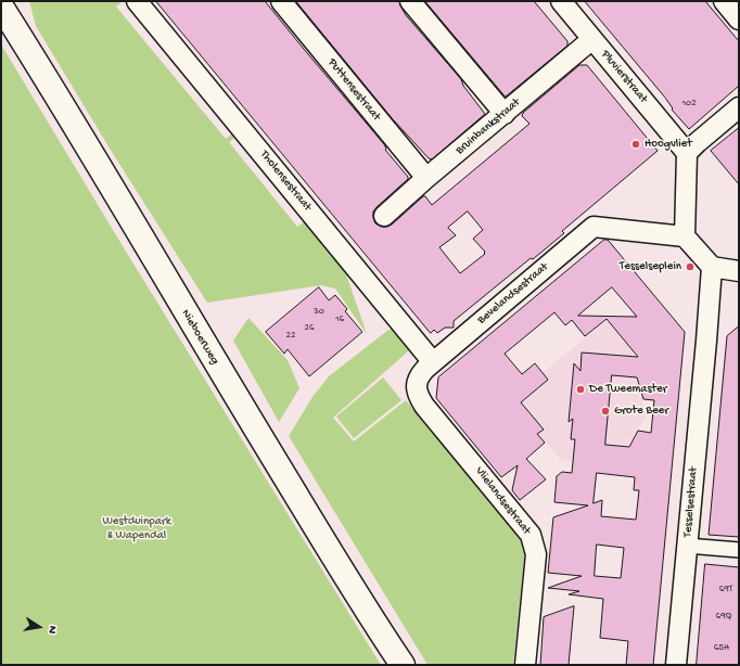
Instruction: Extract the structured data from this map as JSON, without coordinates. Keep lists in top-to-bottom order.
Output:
{
  "streets": {
    "street": [
      "Pluvierstraat",
      "Puttensestraat",
      "Bruinbankstraat",
      "Tholensestraat",
      "Bevelandsestraat",
      "Nieboerweg",
      "Vlielandsestraat",
      "Tesselsestraat"
    ]
  },
  "crossings": [
    ["Pluvierstraat", "Bruinbankstraat"],
    ["Puttensestraat", "Bruinbankstraat"],
    ["Tholensestraat", "Bevelandsestraat"],
    ["Tholensestraat", "Vlielandsestraat"],
    ["Bevelandsestraat", "Vlielandsestraat"]
  ],
  "parks": ["Westduinpark & Wapendal"],
  "places": [
    "Hoogvliet",
    "Tesselseplein",
    "De Tweemaster",
    "Grote Beer"
  ],
  "house_numbers": [
    "102",
    "30",
    "16",
    "26",
    "22",
    "69T",
    "69Q",
    "65H"
  ],
  "north": "right"
}
